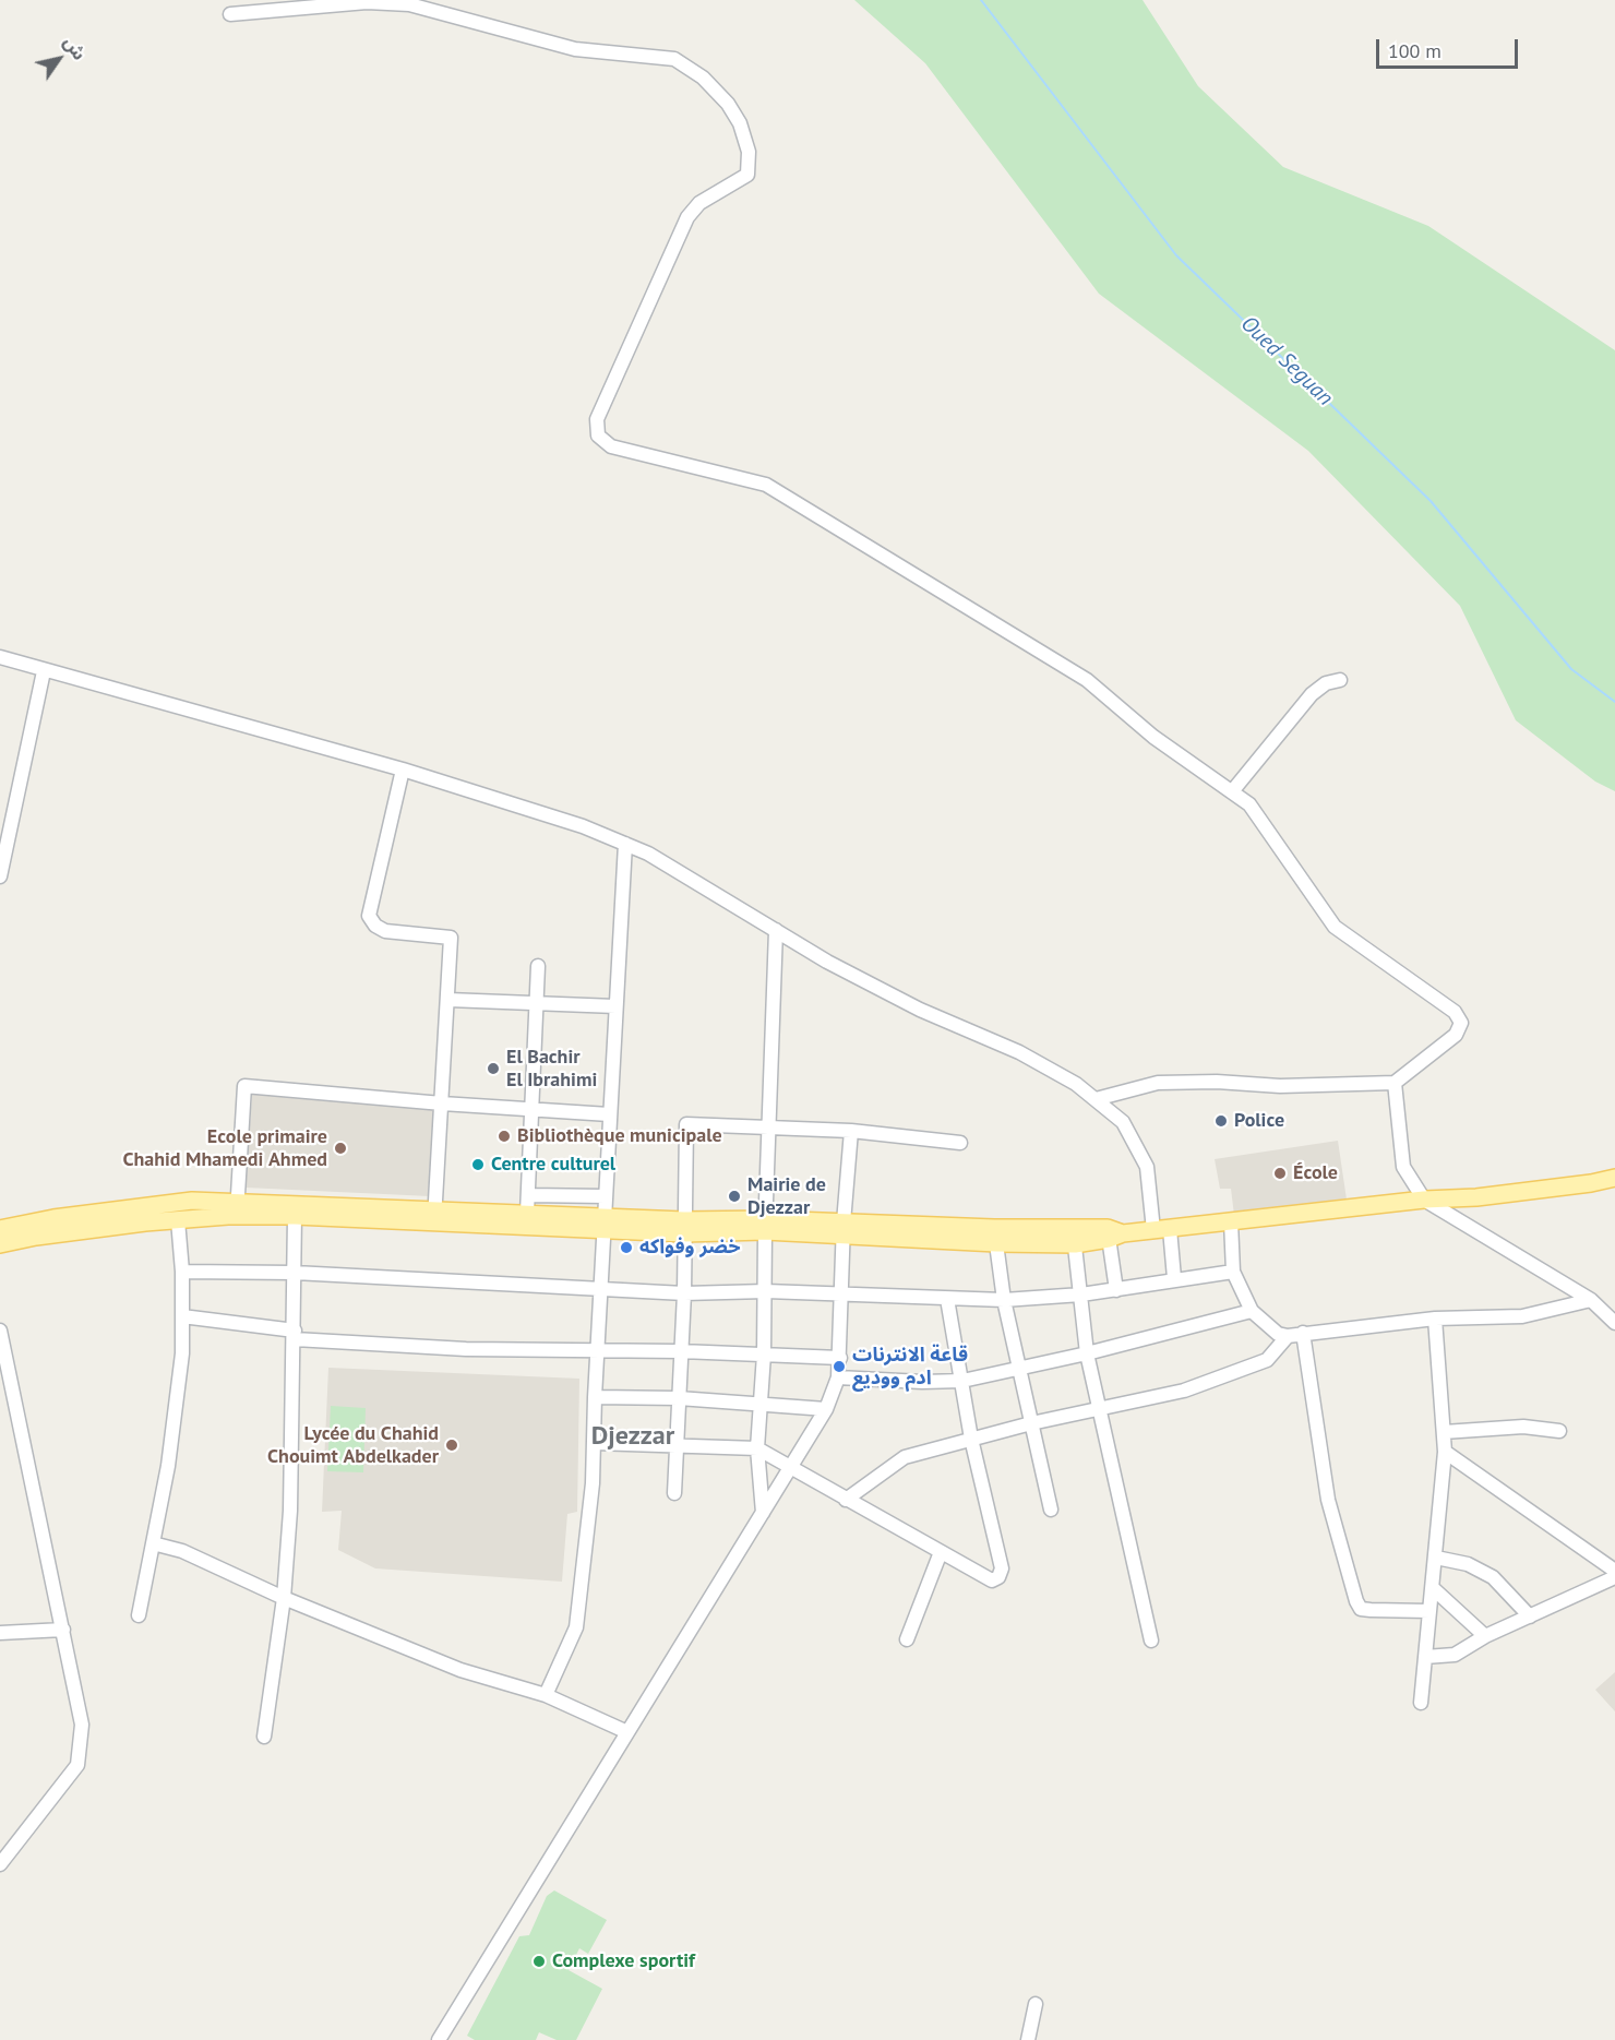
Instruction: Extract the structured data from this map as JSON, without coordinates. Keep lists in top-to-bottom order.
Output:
{
  "districts": ["Djezzar"],
  "water": ["Oued Seguan"],
  "places": [
    "El Bachir El Ibrahimi",
    "Police",
    "Bibliothèque municipale",
    "Ecole primaire Chahid Mhamedi Ahmed",
    "Centre culturel",
    "École",
    "Mairie de Djezzar",
    "خضر وفواكه",
    "قاعة الانترنات ادم ووديع",
    "Lycée du Chahid Chouimt Abdelkader",
    "Complexe sportif"
  ],
  "scale_bar": "100 m",
  "north": "top right"
}
